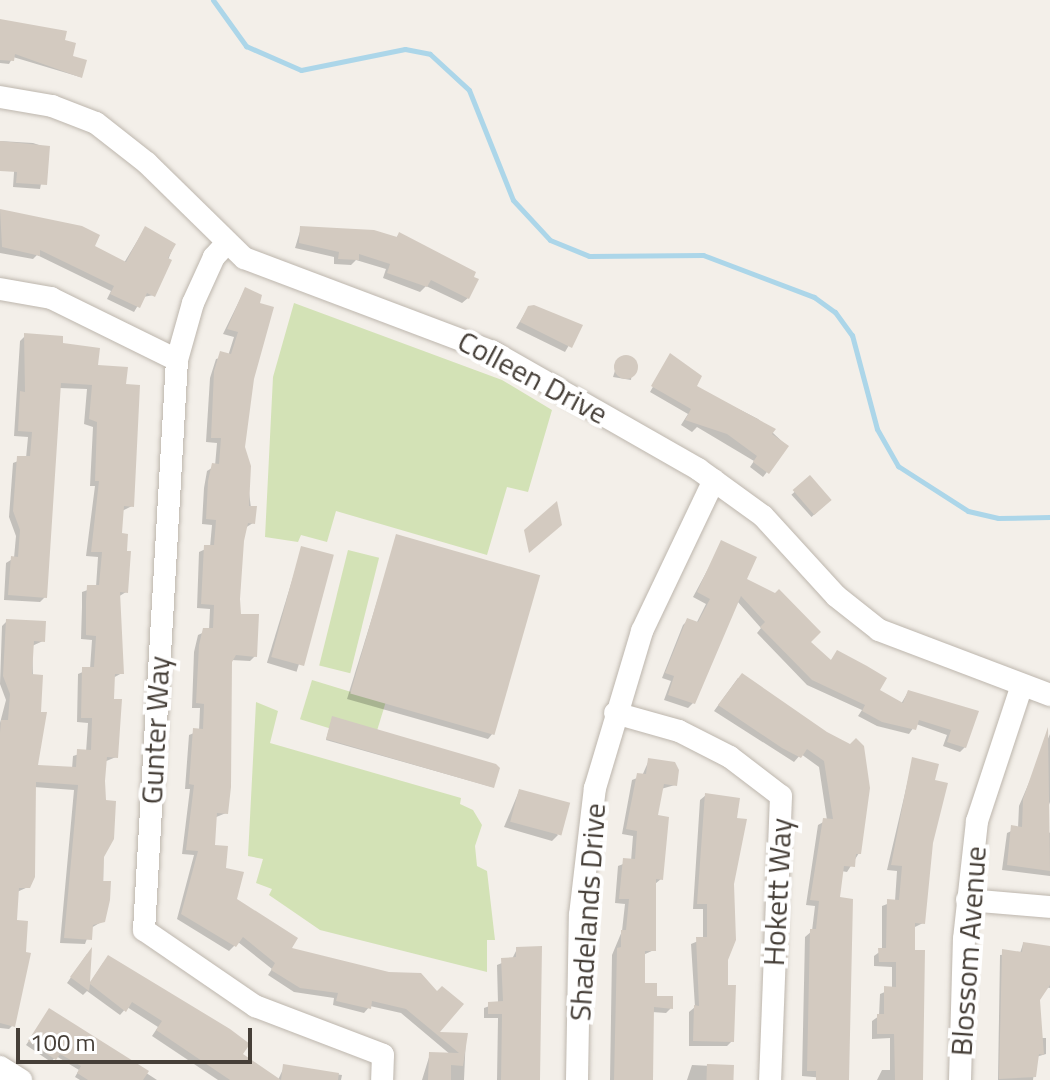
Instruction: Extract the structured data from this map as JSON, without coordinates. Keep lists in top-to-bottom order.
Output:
{
  "streets": {
    "street": [
      "Colleen Drive",
      "Gunter Way",
      "Hokett Way",
      "Shadelands Drive",
      "Blossom Avenue"
    ]
  },
  "crossings": [
    ["Colleen Drive", "Gunter Way"],
    ["Colleen Drive", "Shadelands Drive"],
    ["Colleen Drive", "Blossom Avenue"],
    ["Hokett Way", "Shadelands Drive"]
  ],
  "scale_bar": "100 m"
}
